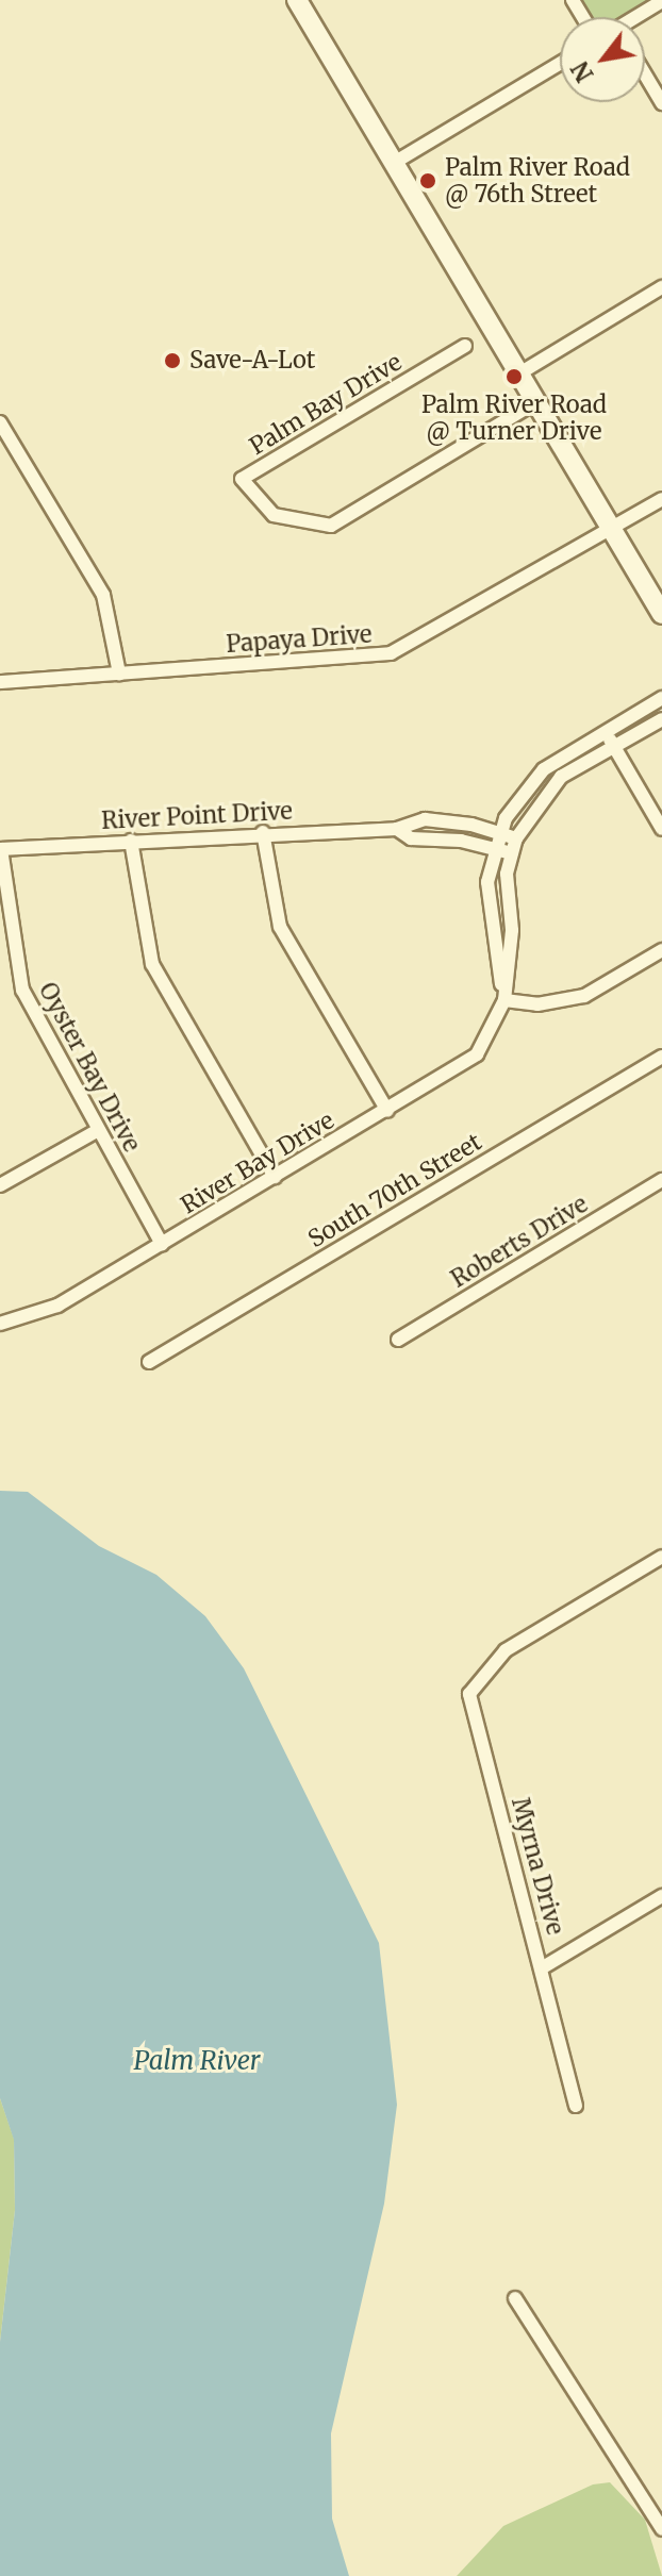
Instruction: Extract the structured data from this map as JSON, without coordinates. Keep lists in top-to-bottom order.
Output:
{
  "streets": {
    "street": [
      "Palm Bay Drive",
      "Papaya Drive",
      "River Point Drive",
      "Oyster Bay Drive",
      "River Bay Drive",
      "South 70th Street",
      "Roberts Drive",
      "Myrna Drive"
    ]
  },
  "crossings": [
    ["River Point Drive", "Oyster Bay Drive"],
    ["River Point Drive", "River Bay Drive"],
    ["Oyster Bay Drive", "River Bay Drive"]
  ],
  "water": ["Palm River"],
  "places": ["Palm River Road @ 76th Street", "Save-A-Lot", "Palm River Road @ Turner Drive"],
  "north": "bottom left"
}
